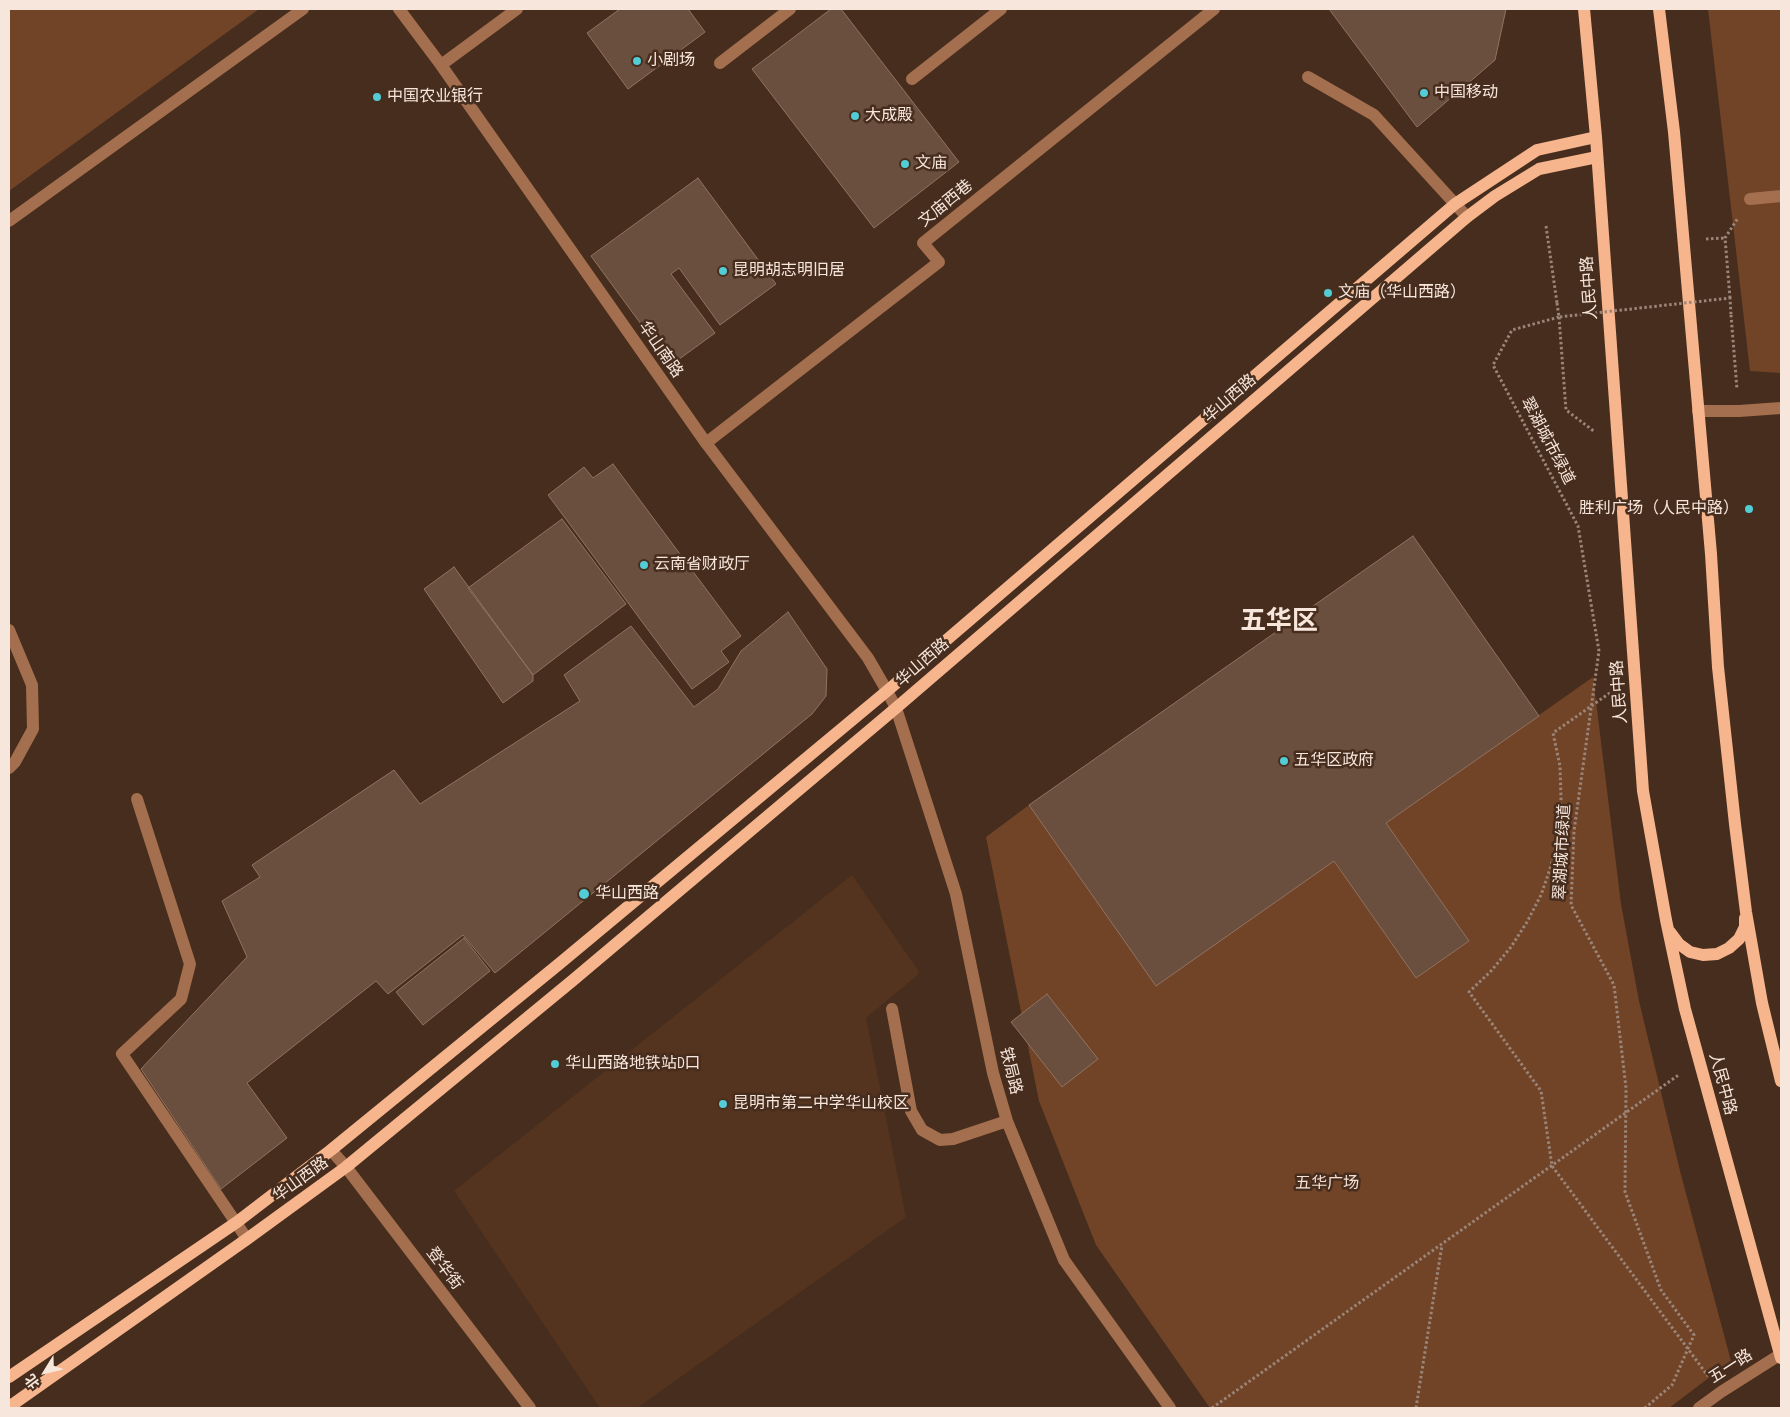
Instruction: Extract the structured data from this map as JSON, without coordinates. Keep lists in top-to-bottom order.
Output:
{
  "streets": {
    "main road": ["人民中路", "华山西路"],
    "street": [
      "文庙西巷",
      "华山南路",
      "铁局路",
      "登华街",
      "五一路"
    ],
    "path": ["翠湖城市绿道"]
  },
  "crossings": [
    ["文庙西巷", "华山南路"],
    ["人民中路", "华山西路"],
    ["人民中路", "五一路"],
    ["华山南路", "华山西路"],
    ["华山南路", "铁局路"],
    ["华山西路", "铁局路"],
    ["华山西路", "登华街"]
  ],
  "districts": ["五华区"],
  "parks": ["五华广场"],
  "places": [
    "小剧场",
    "中国移动",
    "中国农业银行",
    "大成殿",
    "文庙",
    "昆明胡志明旧居",
    "文庙（华山西路）",
    "胜利广场（人民中路）",
    "云南省财政厅",
    "五华区政府",
    "华山西路",
    "华山西路地铁站D口",
    "昆明市第二中学华山校区"
  ],
  "north": "bottom left"
}
